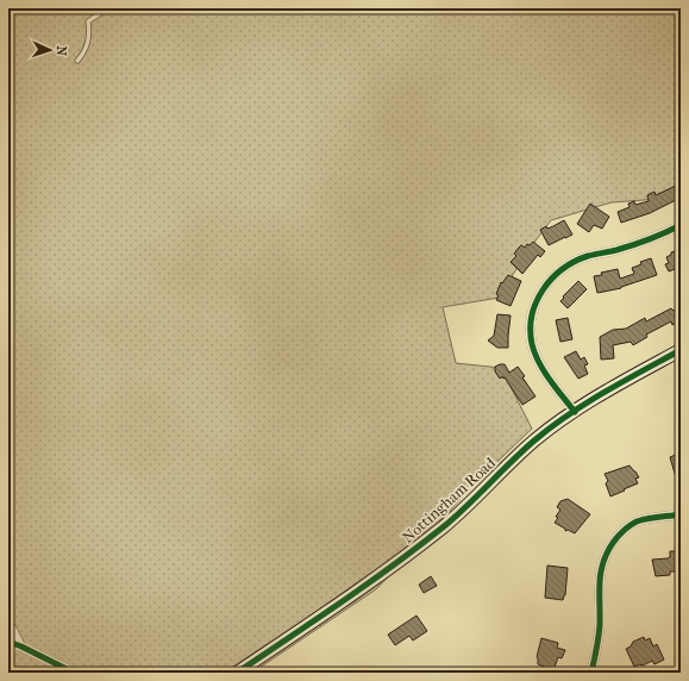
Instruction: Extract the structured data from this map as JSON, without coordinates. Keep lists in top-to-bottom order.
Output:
{
  "streets": {
    "street": ["Nottingham Road"]
  },
  "north": "right"
}
